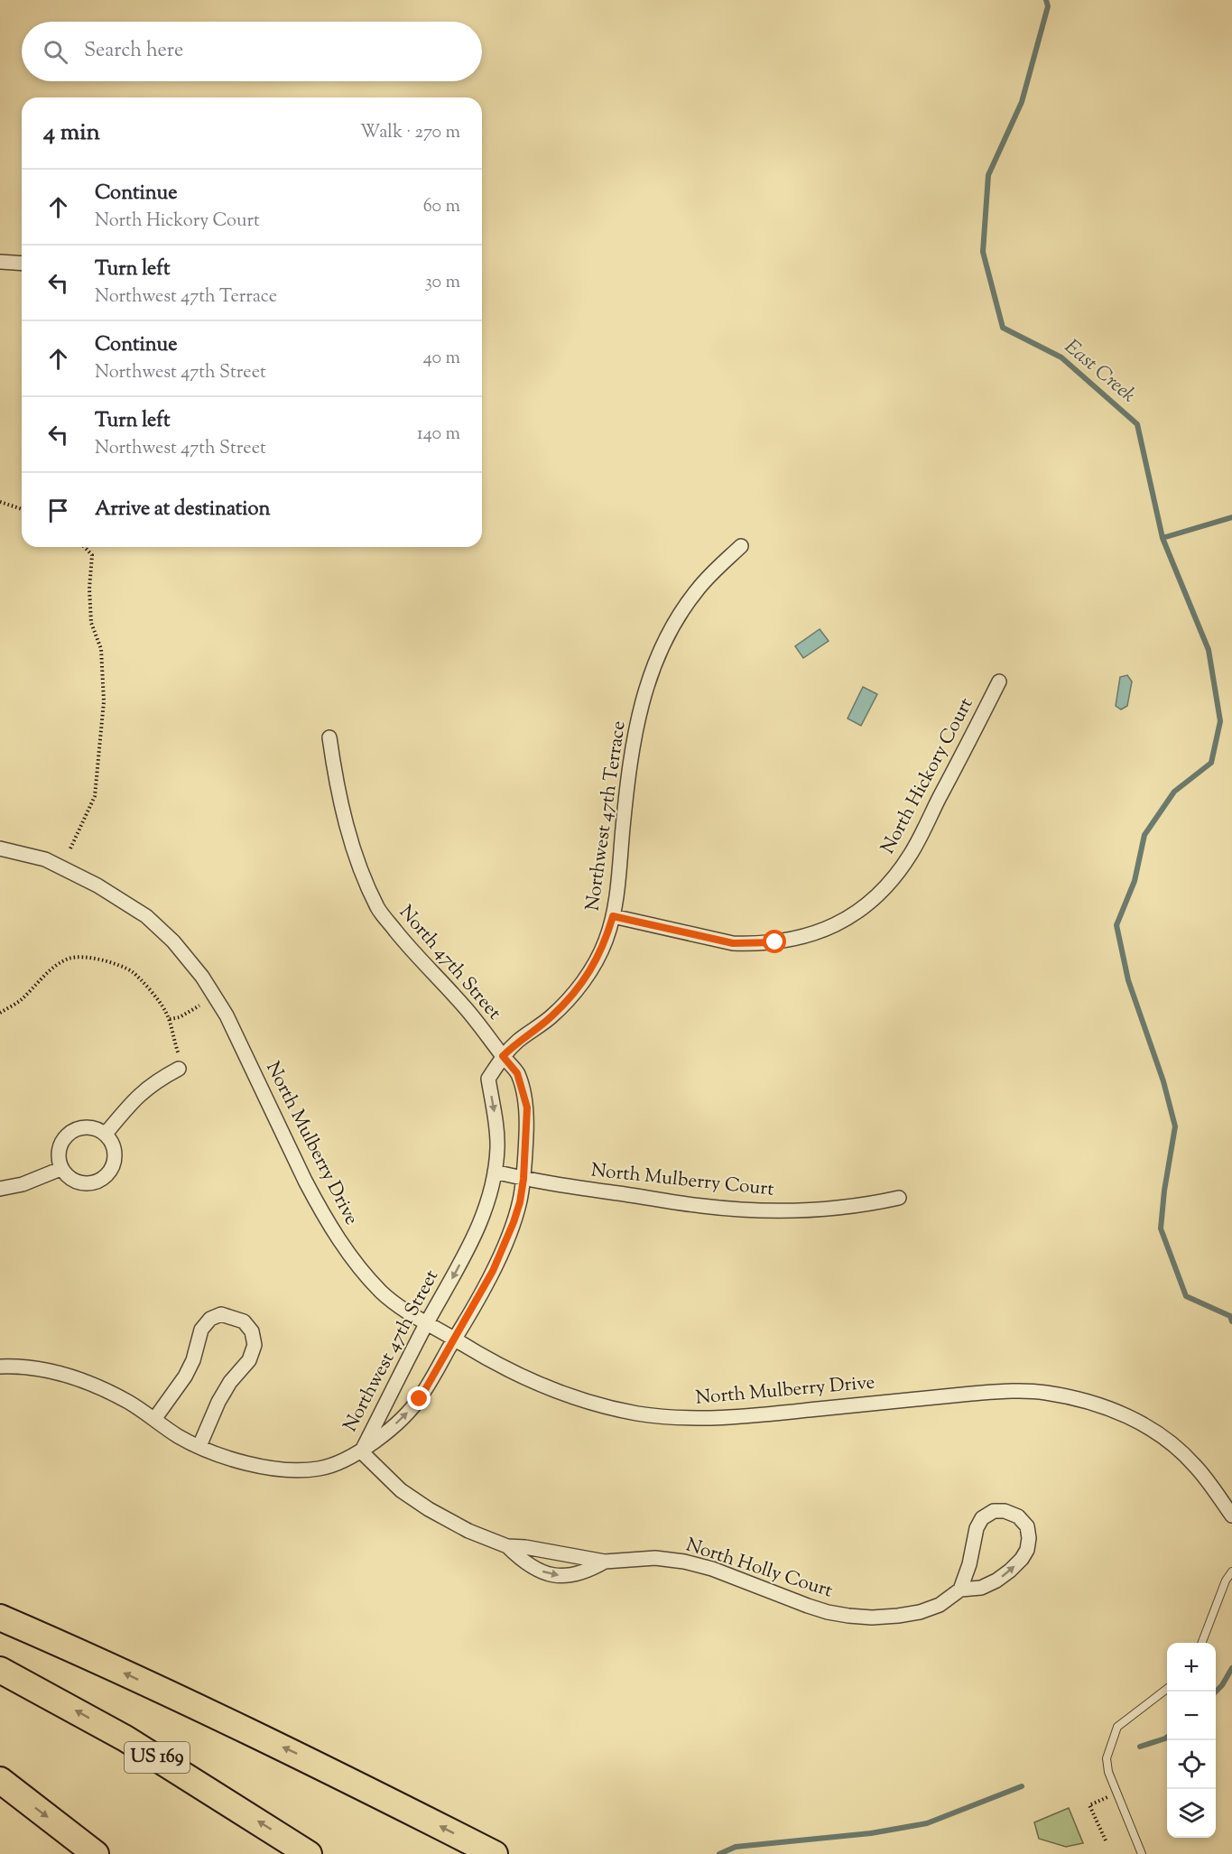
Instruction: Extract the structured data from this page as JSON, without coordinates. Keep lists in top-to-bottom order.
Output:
{
  "streets": {
    "highway": ["US 169"],
    "street": [
      "North Hickory Court",
      "Northwest 47th Terrace",
      "North 47th Street",
      "North Mulberry Drive",
      "North Mulberry Court",
      "Northwest 47th Street",
      "North Holly Court"
    ]
  },
  "crossings": [
    ["North Hickory Court", "Northwest 47th Terrace"],
    ["Northwest 47th Terrace", "Northwest 47th Street"],
    ["North 47th Street", "Northwest 47th Street"],
    ["North Mulberry Drive", "Northwest 47th Street"],
    ["North Mulberry Court", "Northwest 47th Street"],
    ["Northwest 47th Street", "North Holly Court"]
  ],
  "water": ["East Creek"],
  "page": {
    "search": "Search here",
    "heading": ["4 min", "Walk · 270 m"],
    "list": [
      ["Continue", "North Hickory Court", "60 m"],
      ["Turn left", "Northwest 47th Terrace", "30 m"],
      ["Continue", "Northwest 47th Street", "40 m"],
      ["Turn left", "Northwest 47th Street", "140 m"],
      "Arrive at destination"
    ],
    "map_buttons": ["+", "−"]
  }
}
